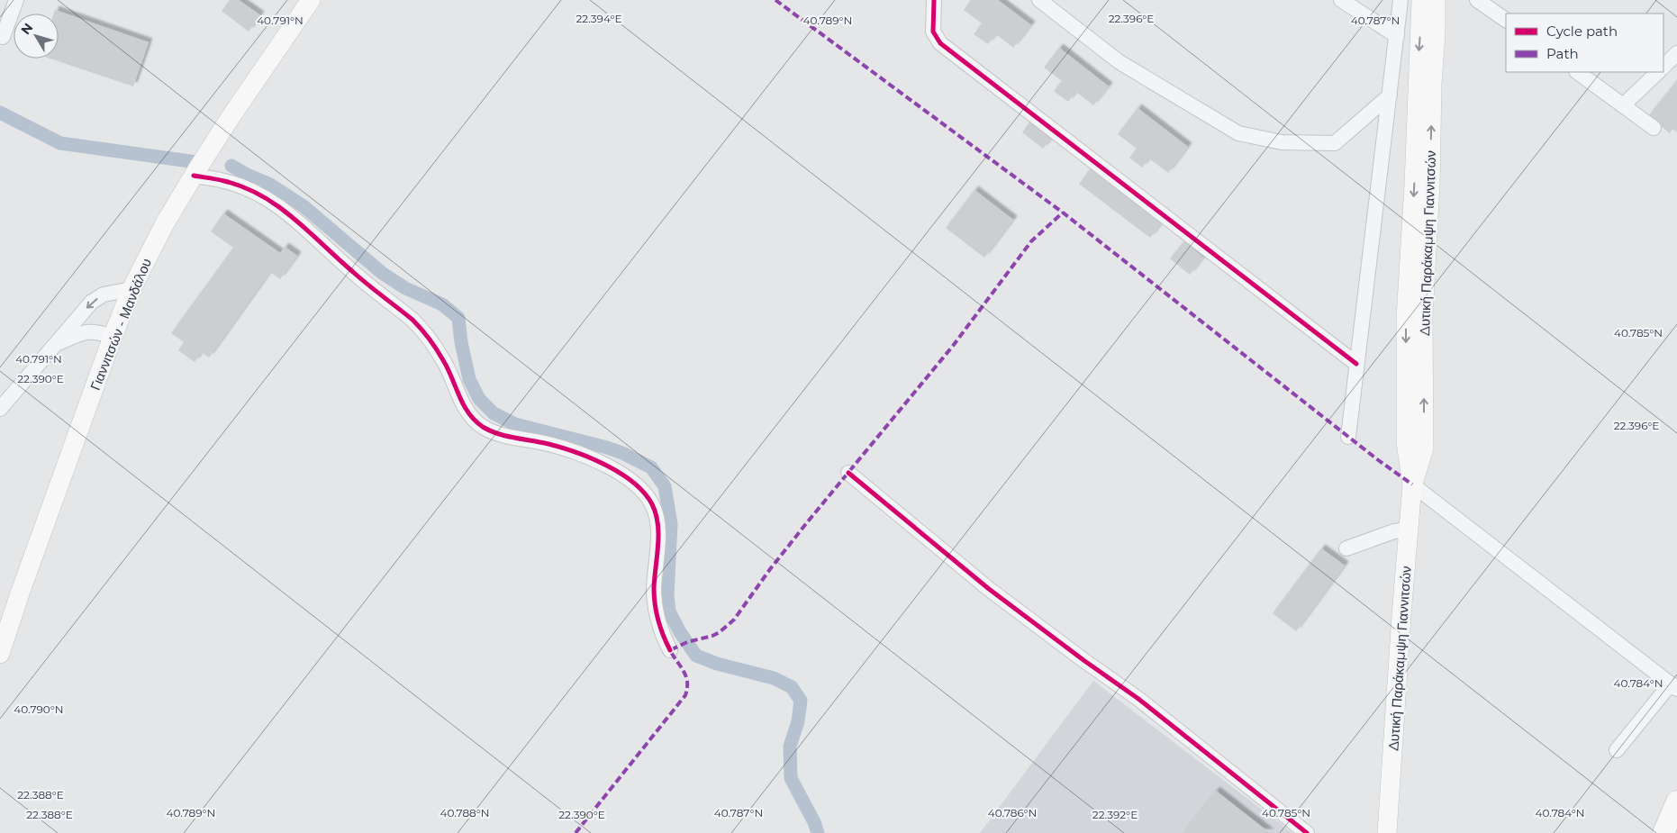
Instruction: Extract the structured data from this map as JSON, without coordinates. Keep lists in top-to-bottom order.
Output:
{
  "streets": {
    "main road": ["Δυτική Παράκαμψη Γιαννιτσών", "Γιαννιτσών - Μανδάλου"]
  },
  "legend": ["Cycle path", "Path"],
  "north": "top left",
  "coordinates": [
    "22.394°E",
    "22.396°E",
    "40.791°N",
    "40.789°N",
    "40.787°N",
    "40.785°N",
    "22.390°E",
    "40.784°N",
    "40.790°N",
    "22.388°E",
    "40.788°N",
    "40.786°N",
    "22.392°E"
  ]
}
